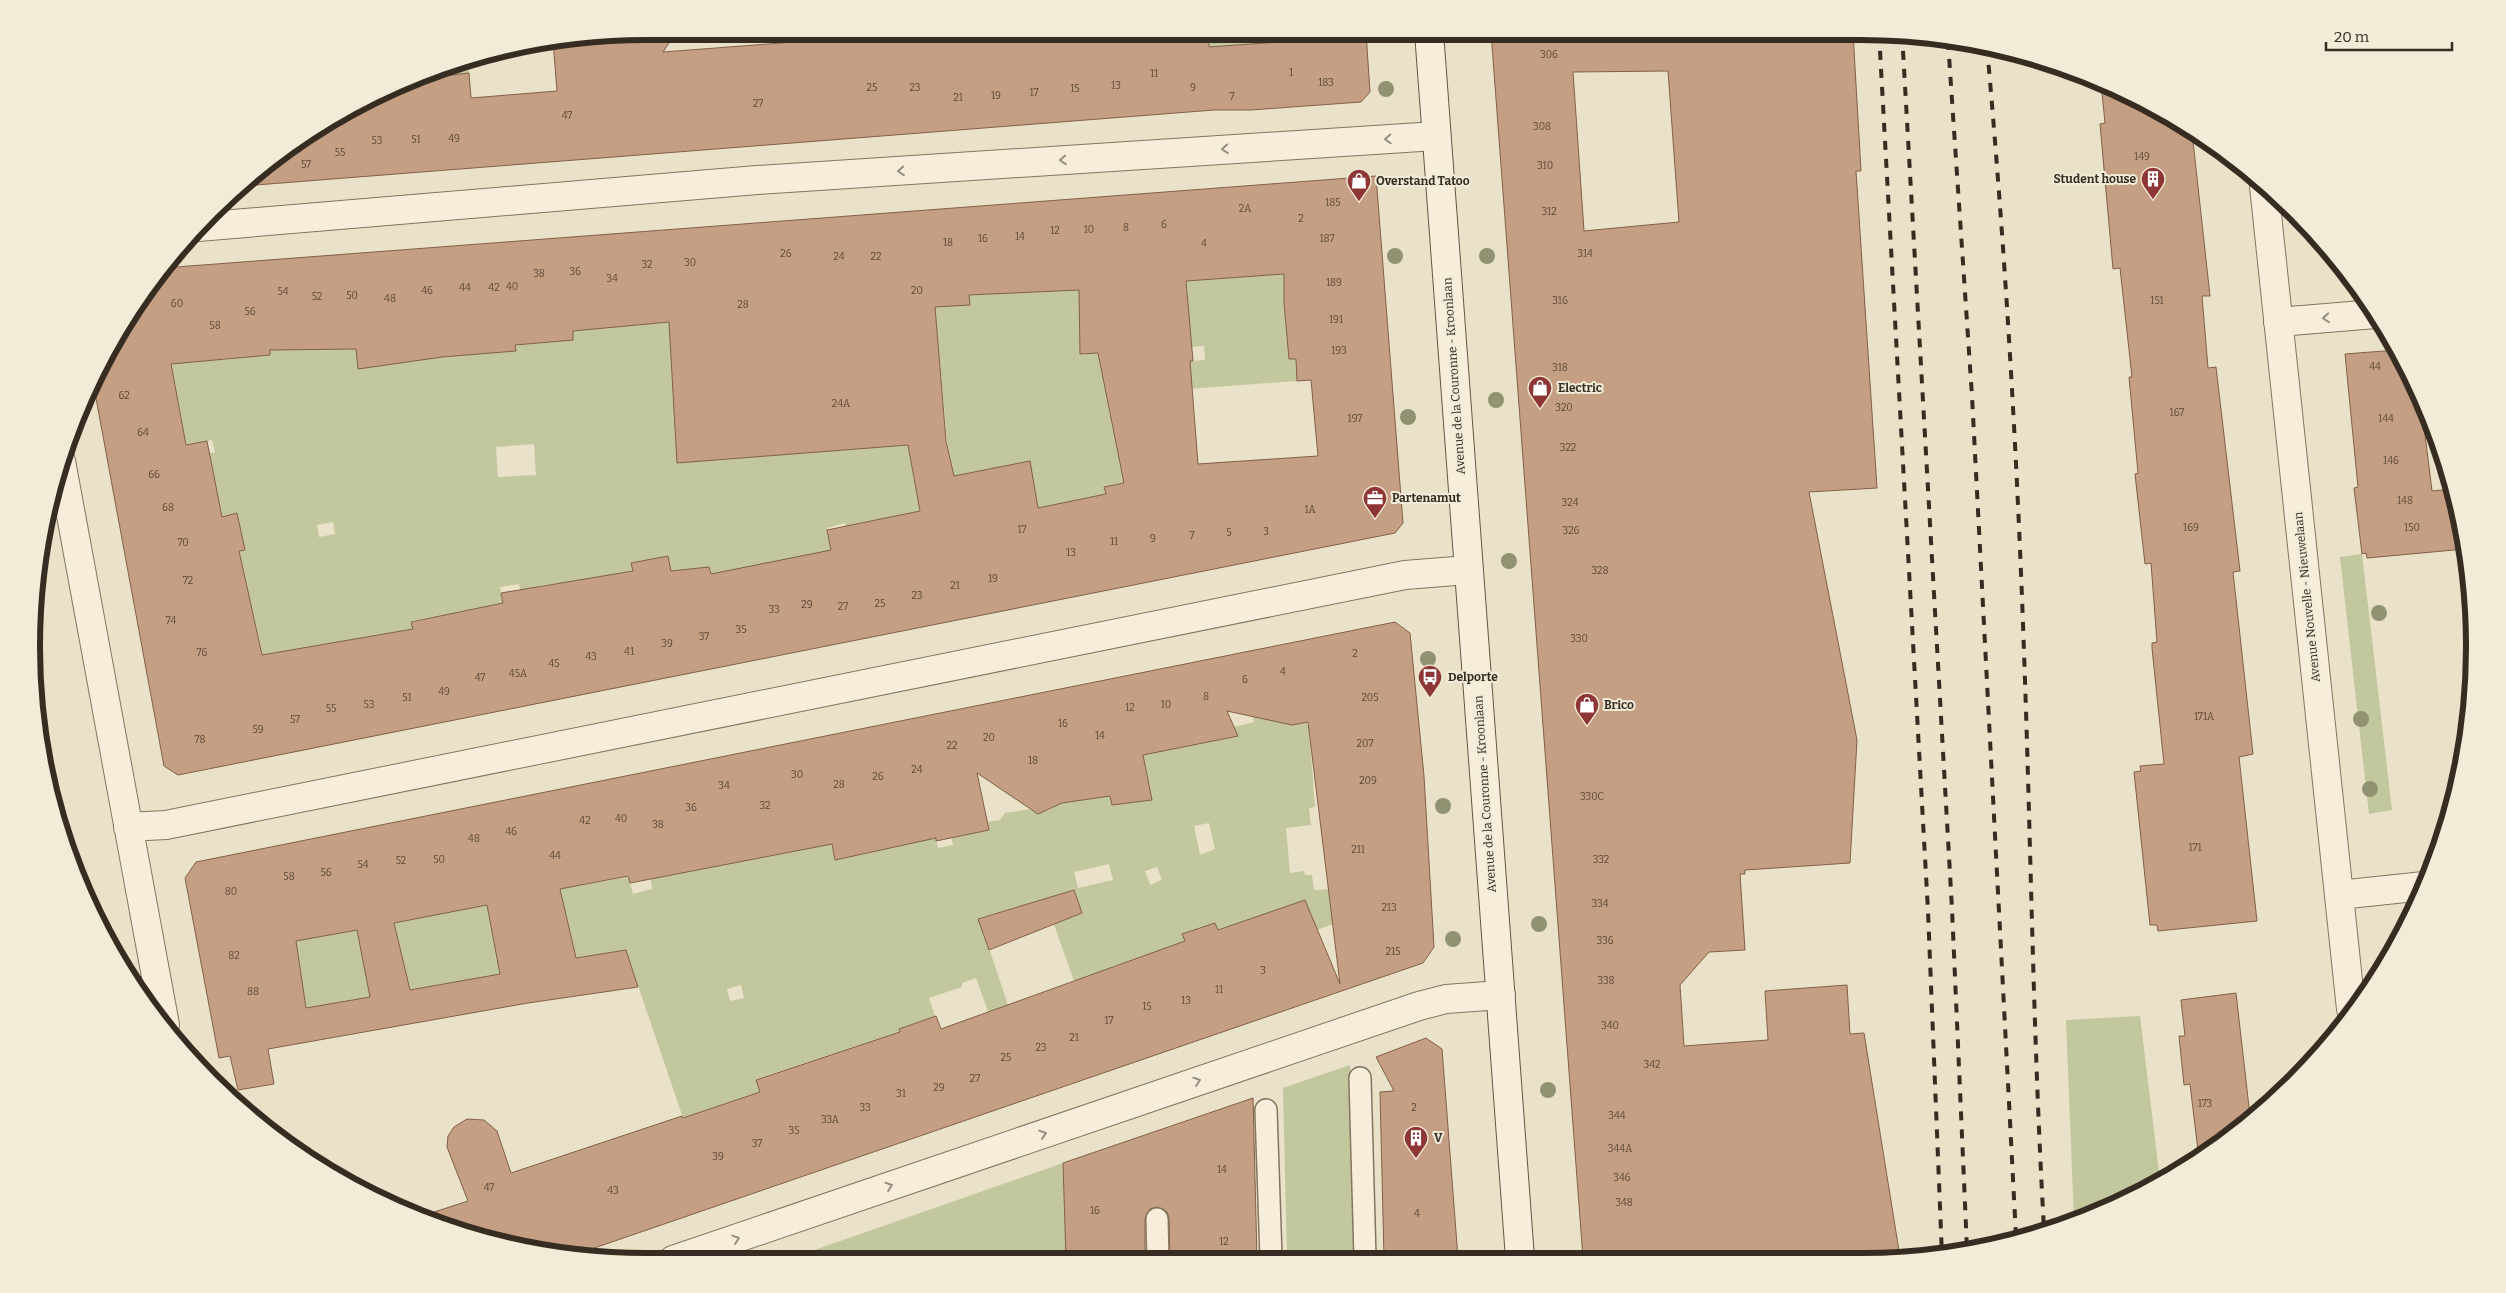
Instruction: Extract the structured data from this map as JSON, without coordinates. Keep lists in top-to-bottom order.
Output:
{
  "streets": {
    "street": ["Avenue de la Couronne - Kroonlaan", "Avenue Nouvelle - Nieuwelaan"]
  },
  "places": {
    "building": ["Student house", "V"],
    "shop": ["Overstand Tatoo", "Electric", "Brico"],
    "office": ["Partenamut"],
    "bus stop": ["Delporte"]
  },
  "house_numbers": [
    "306",
    "1",
    "11",
    "183",
    "13",
    "25",
    "23",
    "9",
    "15",
    "17",
    "19",
    "7",
    "21",
    "27",
    "47",
    "308",
    "49",
    "51",
    "53",
    "55",
    "149",
    "57",
    "310",
    "185",
    "2A",
    "312",
    "2",
    "6",
    "8",
    "10",
    "12",
    "14",
    "16",
    "187",
    "18",
    "4",
    "26",
    "314",
    "24",
    "22",
    "30",
    "32",
    "36",
    "38",
    "34",
    "189",
    "40",
    "44",
    "42",
    "46",
    "20",
    "54",
    "50",
    "52",
    "48",
    "316",
    "151",
    "60",
    "28",
    "56",
    "191",
    "58",
    "193",
    "44",
    "318",
    "62",
    "24A",
    "320",
    "167",
    "197",
    "144",
    "64",
    "322",
    "146",
    "66",
    "148",
    "324",
    "68",
    "1A",
    "169",
    "150",
    "17",
    "326",
    "3",
    "5",
    "7",
    "9",
    "11",
    "70",
    "13",
    "328",
    "19",
    "72",
    "21",
    "23",
    "25",
    "29",
    "27",
    "33",
    "74",
    "35",
    "37",
    "330",
    "39",
    "41",
    "76",
    "2",
    "43",
    "45",
    "4",
    "45A",
    "47",
    "6",
    "49",
    "8",
    "51",
    "205",
    "53",
    "10",
    "12",
    "55",
    "171A",
    "57",
    "16",
    "59",
    "14",
    "20",
    "78",
    "207",
    "22",
    "18",
    "24",
    "30",
    "26",
    "209",
    "28",
    "34",
    "330C",
    "32",
    "36",
    "40",
    "42",
    "38",
    "46",
    "48",
    "171",
    "211",
    "44",
    "50",
    "332",
    "52",
    "54",
    "56",
    "58",
    "80",
    "334",
    "213",
    "336",
    "215",
    "82",
    "3",
    "338",
    "11",
    "88",
    "13",
    "15",
    "17",
    "340",
    "21",
    "23",
    "25",
    "342",
    "27",
    "29",
    "31",
    "173",
    "33",
    "2",
    "344",
    "33A",
    "35",
    "37",
    "344A",
    "39",
    "14",
    "346",
    "47",
    "43",
    "348",
    "16",
    "4",
    "12"
  ],
  "scale_bar": "20 m"
}
